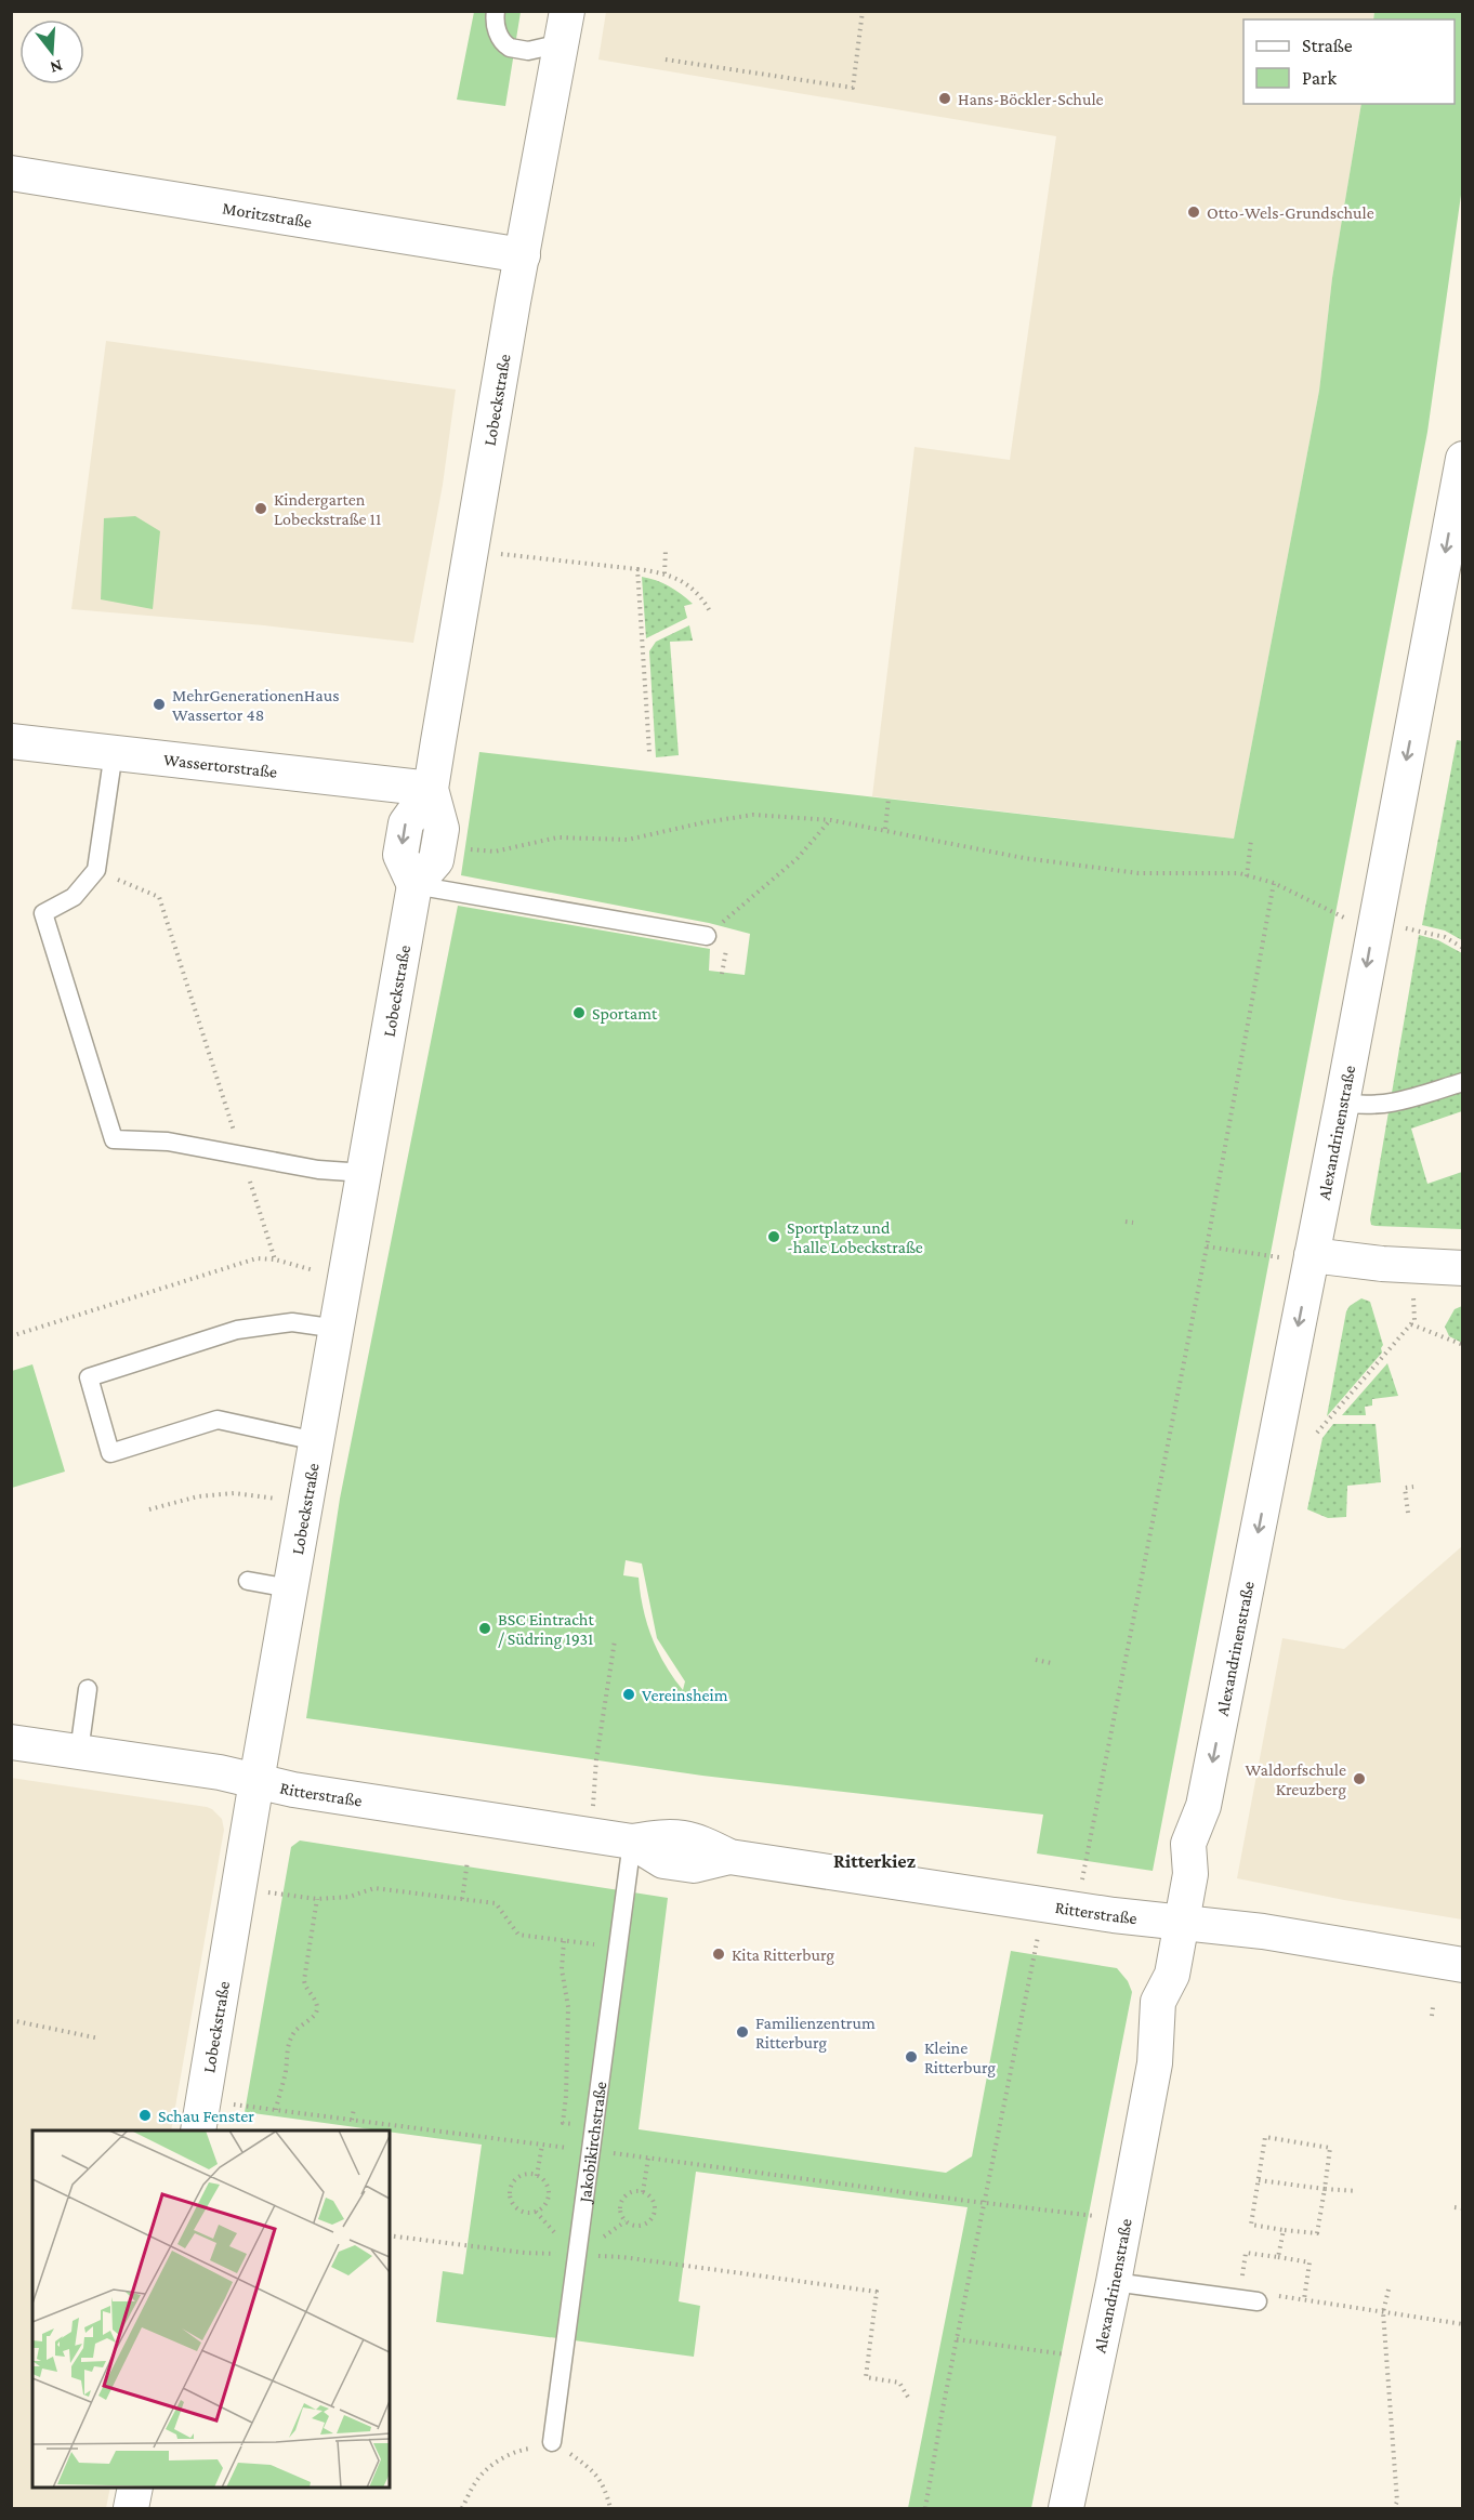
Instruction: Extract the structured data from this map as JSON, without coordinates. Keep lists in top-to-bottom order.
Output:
{
  "streets": {
    "street": [
      "Moritzstraße",
      "Lobeckstraße",
      "Wassertorstraße",
      "Alexandrinenstraße",
      "Ritterstraße"
    ],
    "lane": ["Jakobikirchstraße"]
  },
  "crossings": [
    ["Moritzstraße", "Lobeckstraße"],
    ["Lobeckstraße", "Wassertorstraße"],
    ["Lobeckstraße", "Ritterstraße"],
    ["Alexandrinenstraße", "Ritterstraße"],
    ["Ritterstraße", "Jakobikirchstraße"]
  ],
  "one_way": ["Alexandrinenstraße"],
  "districts": ["Ritterkiez"],
  "places": [
    "Hans-Böckler-Schule",
    "Otto-Wels-Grundschule",
    "Kindergarten Lobeckstraße 11",
    "MehrGenerationenHaus Wassertor 48",
    "Sportamt",
    "Sportplatz und -halle Lobeckstraße",
    "BSC Eintracht / Südring 1931",
    "Vereinsheim",
    "Waldorfschule Kreuzberg",
    "Kita Ritterburg",
    "Familienzentrum Ritterburg",
    "Kleine Ritterburg",
    "Schau Fenster"
  ],
  "legend": ["Straße", "Park"],
  "north": "bottom"
}
